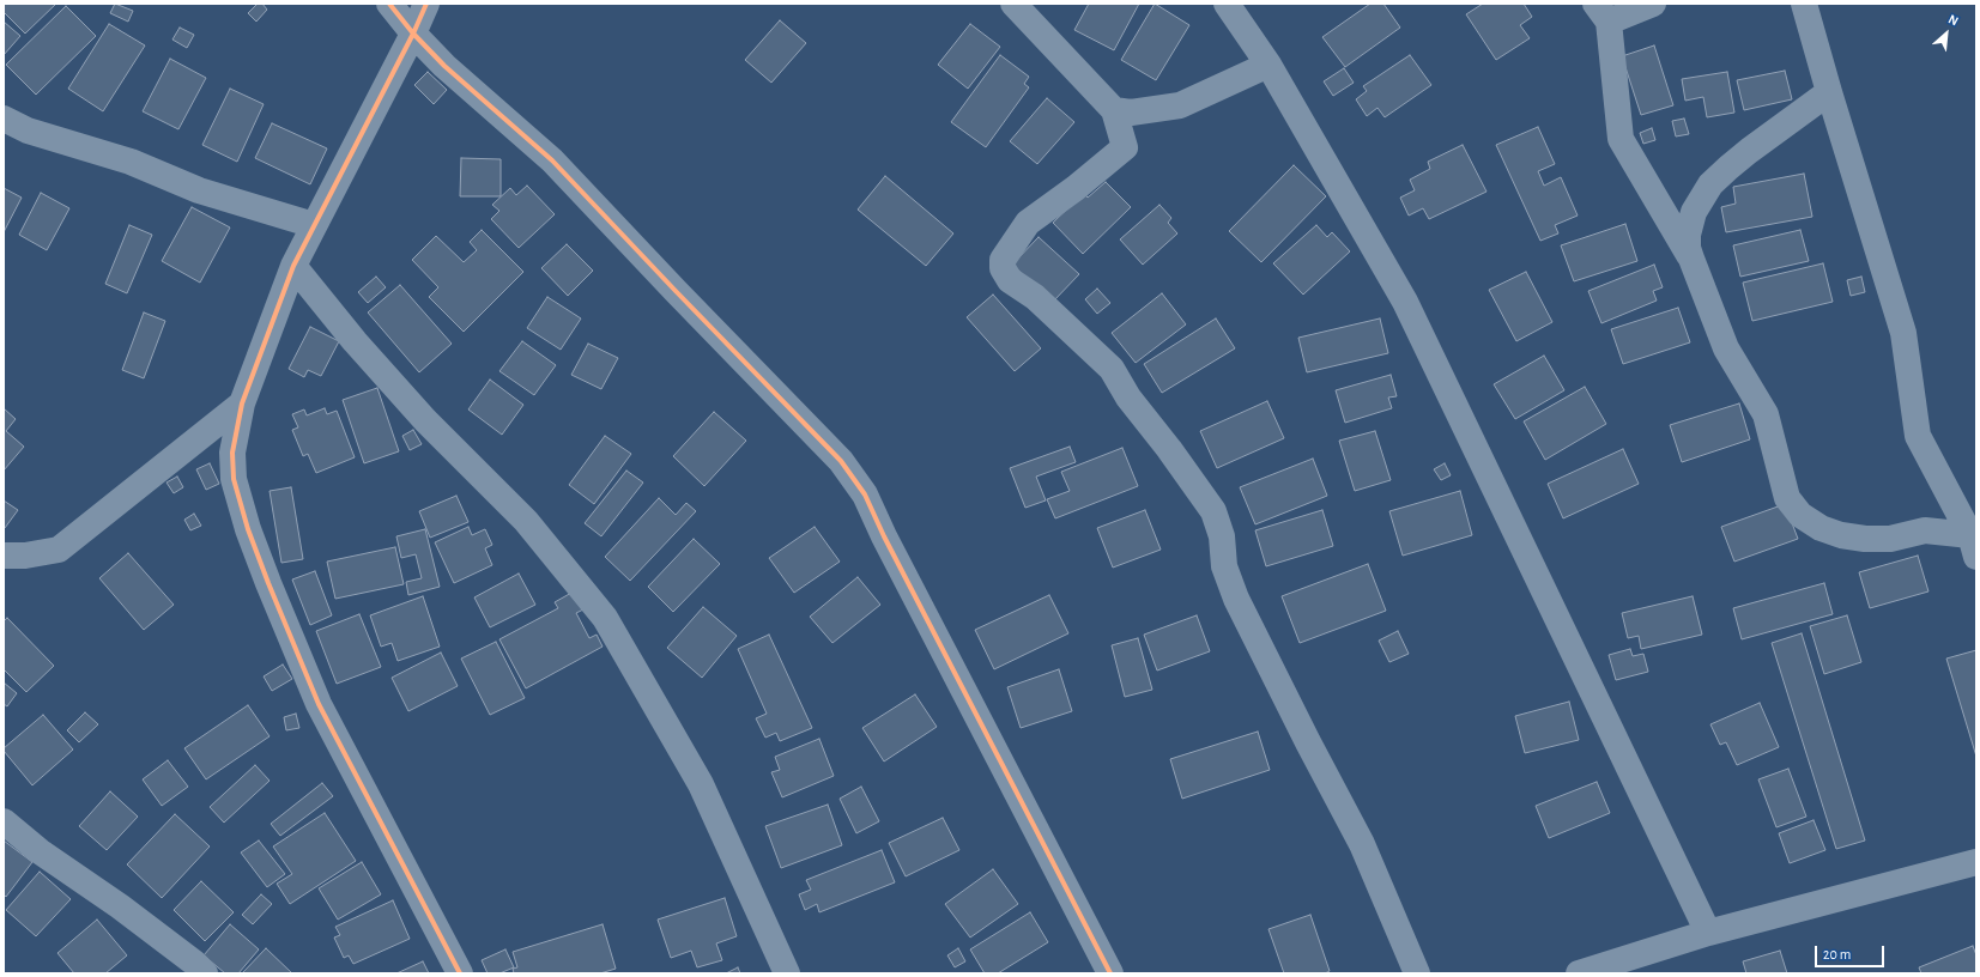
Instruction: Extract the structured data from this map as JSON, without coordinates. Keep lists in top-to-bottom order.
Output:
{
  "scale_bar": "20 m",
  "north": "top right"
}
